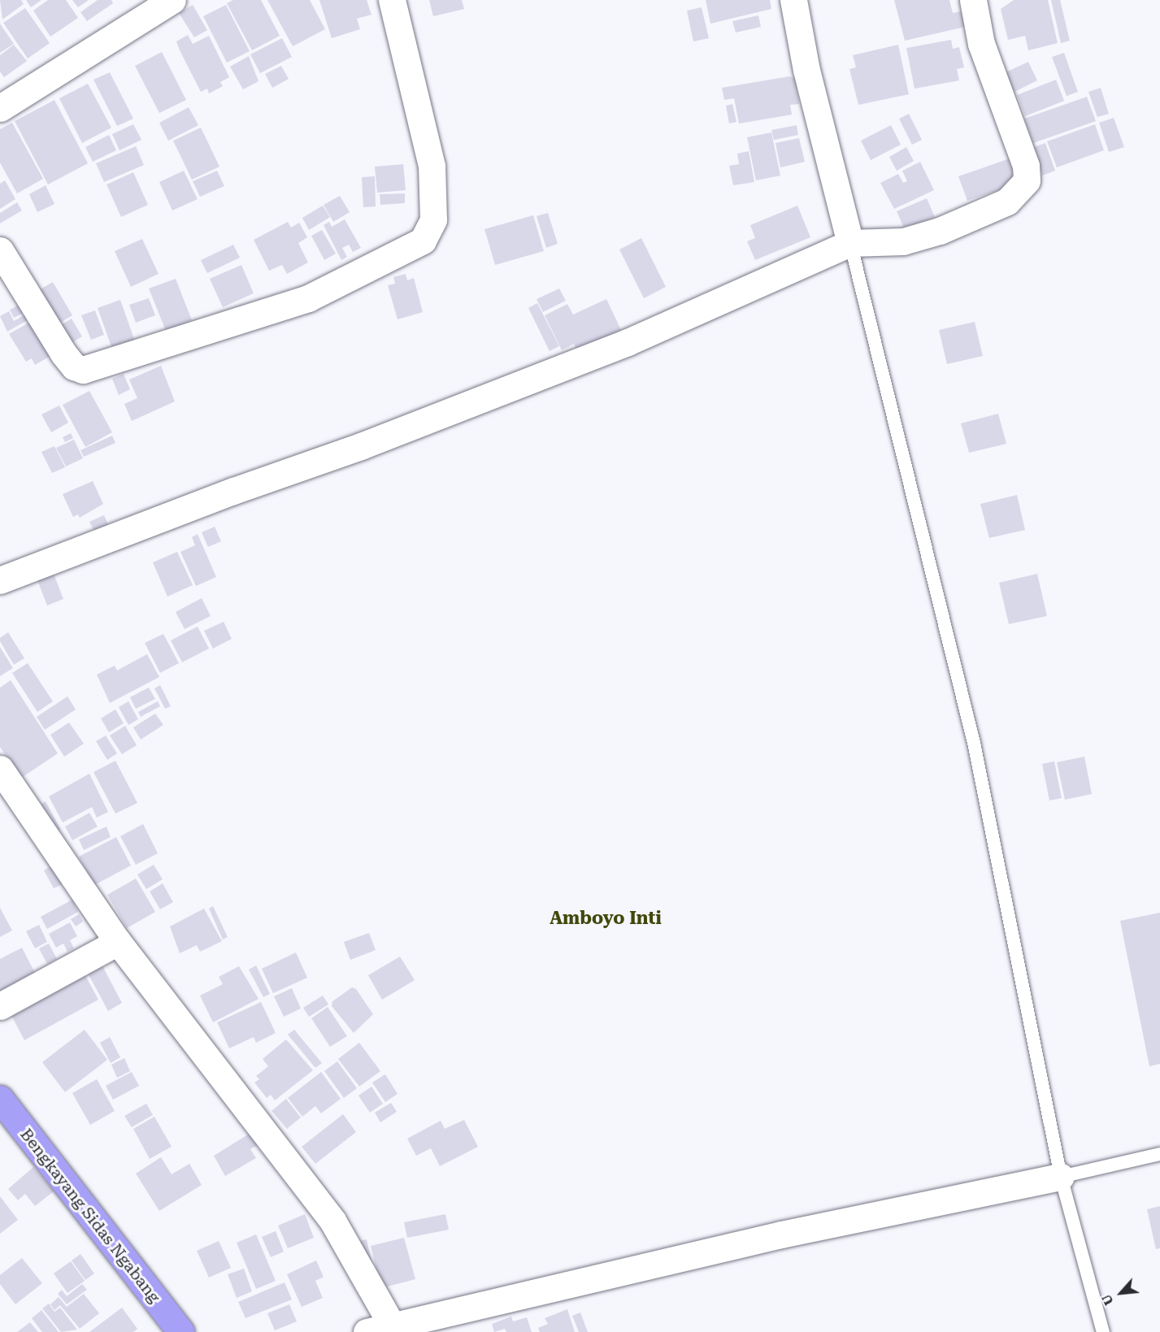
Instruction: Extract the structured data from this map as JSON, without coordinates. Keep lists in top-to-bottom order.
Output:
{
  "streets": {
    "highway": ["Bengkayang Sidas Ngabang"]
  },
  "districts": ["Amboyo Inti"],
  "north": "bottom left"
}
